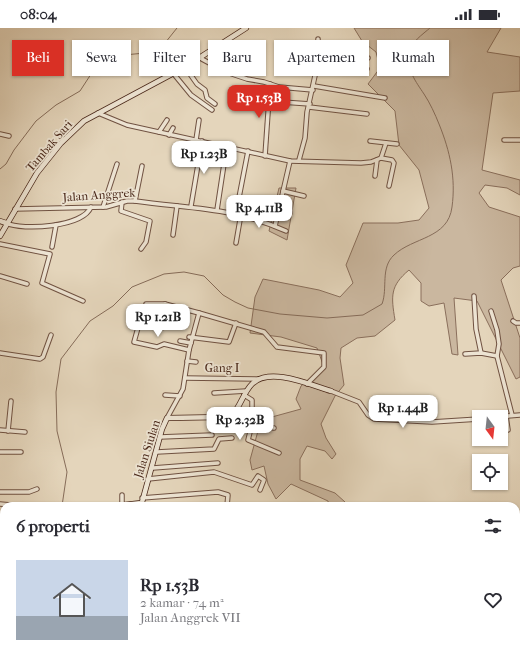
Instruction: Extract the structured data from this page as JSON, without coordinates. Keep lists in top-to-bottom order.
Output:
{
  "streets": {
    "street": [
      "Tambak Sari",
      "Jalan Anggrek",
      "Gang I",
      "Jalan Siulan"
    ]
  },
  "crossings": [
    ["Tambak Sari", "Jalan Anggrek"],
    ["Gang I", "Jalan Siulan"]
  ],
  "north": "bottom",
  "page": {
    "status": "08:04",
    "chip": [
      "Beli",
      "Sewa",
      "Filter",
      "Baru",
      "Apartemen",
      "Rumah"
    ],
    "price": [
      "Rp 1.53B",
      "Rp 1.23B",
      "Rp 4.11B",
      "Rp 1.21B",
      "Rp 1.44B",
      "Rp 2.32B"
    ],
    "heading": "6 properti",
    "list": [
      {
        "name": "Rp 1.53B",
        "note": "2 kamar · 74 m² · Jalan Anggrek VII"
      }
    ]
  }
}
